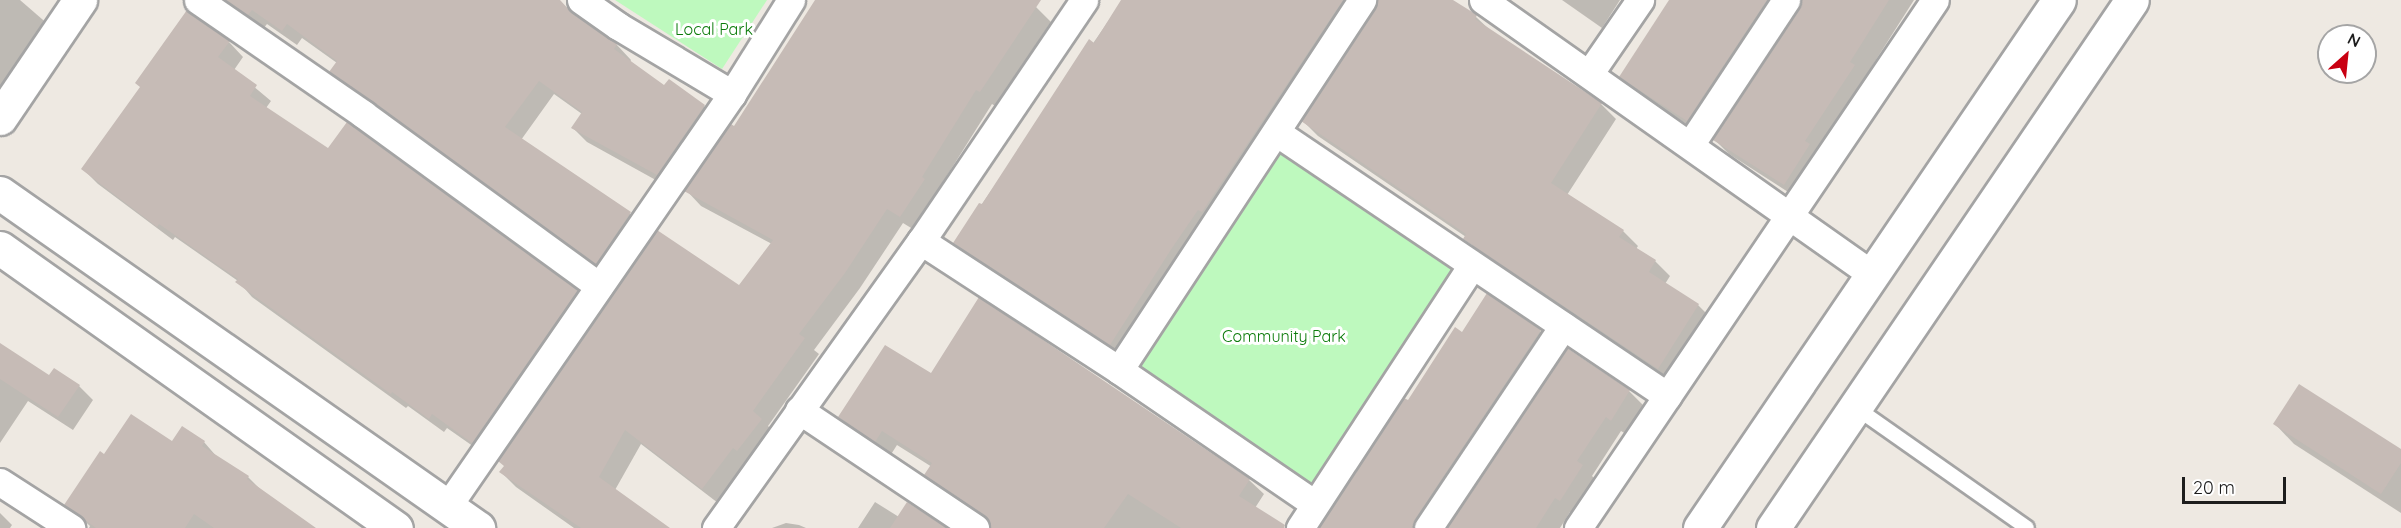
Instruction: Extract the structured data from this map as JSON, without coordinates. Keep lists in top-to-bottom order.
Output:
{
  "parks": ["Local Park", "Community Park"],
  "scale_bar": "20 m",
  "north": "top right"
}
